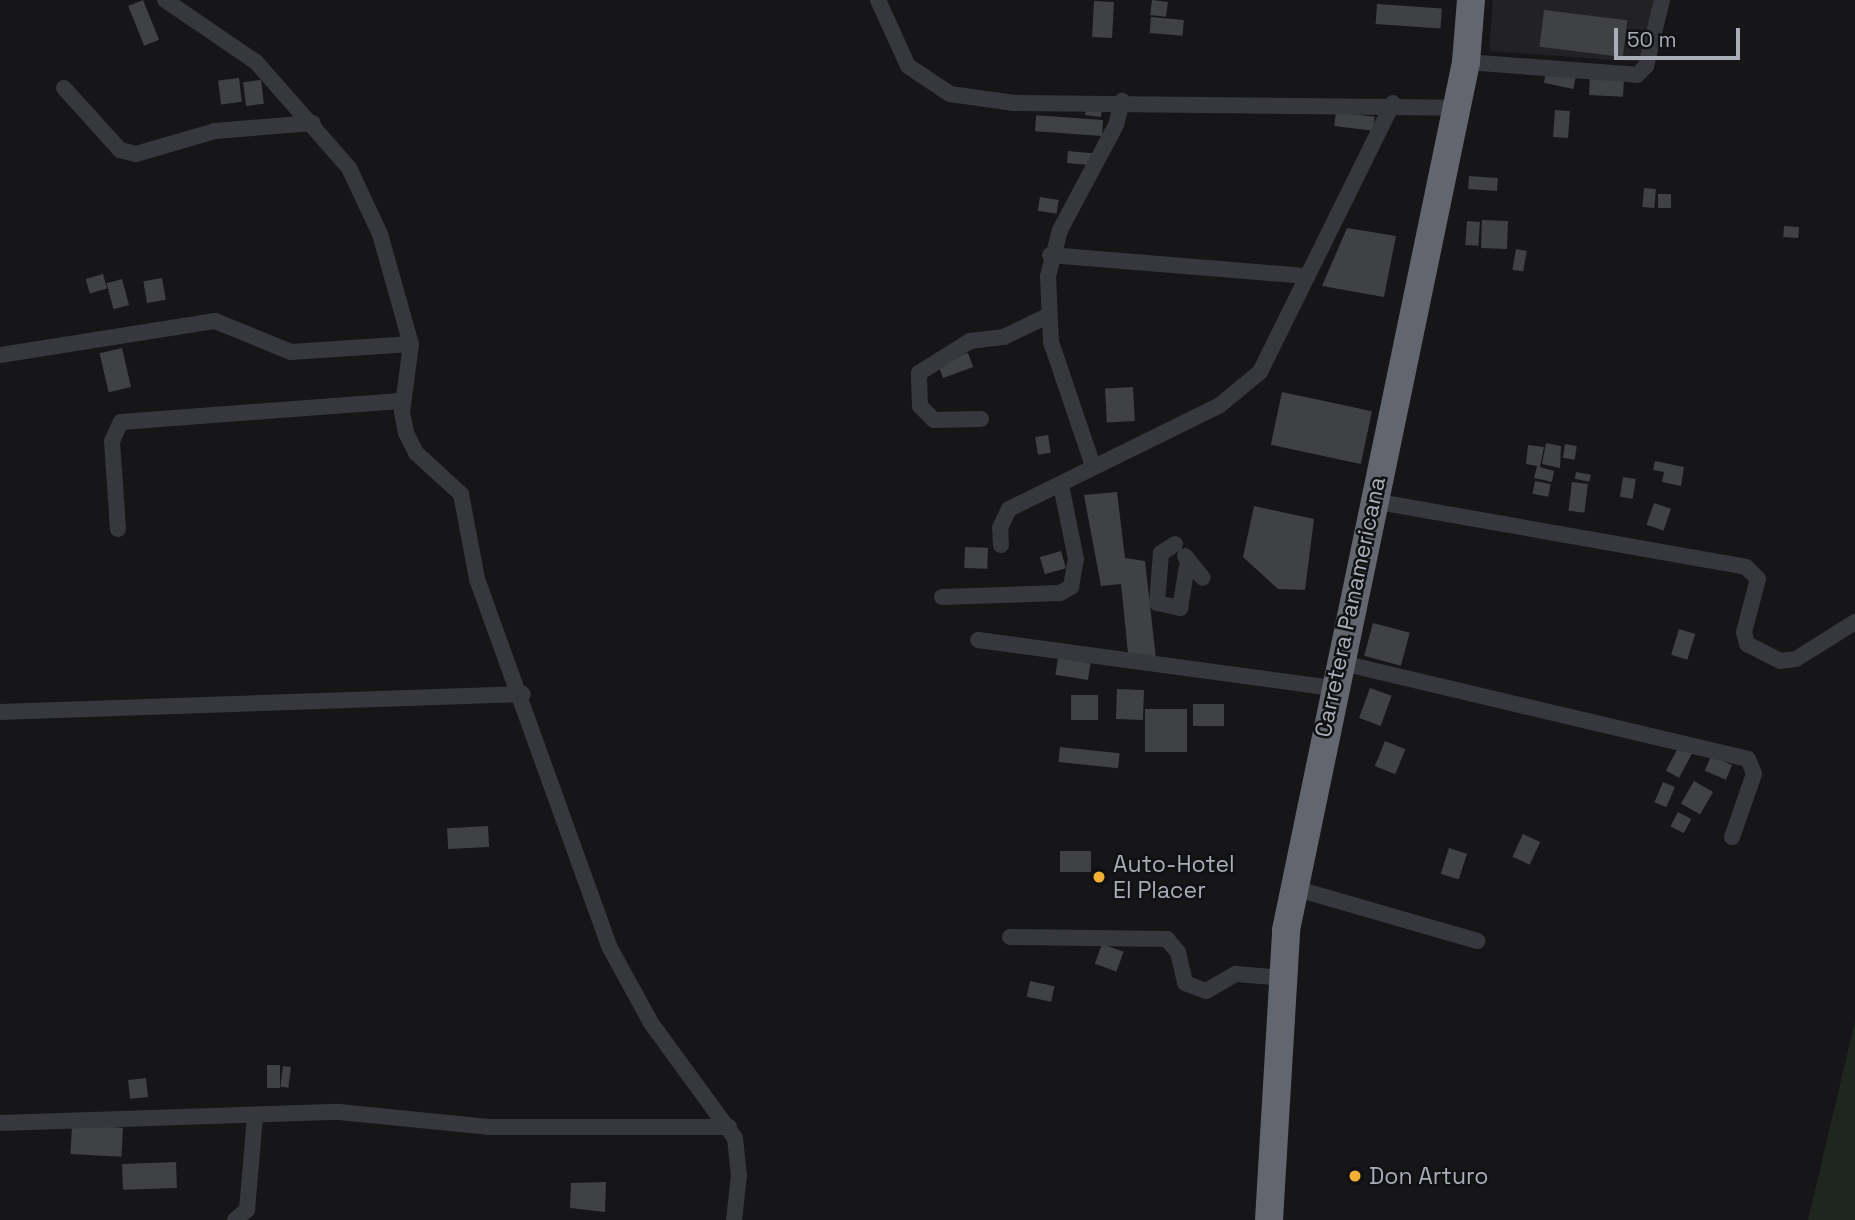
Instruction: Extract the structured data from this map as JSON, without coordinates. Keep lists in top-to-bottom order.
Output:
{
  "streets": {
    "highway": ["Carretera Panamericana"]
  },
  "places": ["Auto-Hotel El Placer", "Don Arturo"],
  "scale_bar": "50 m"
}
